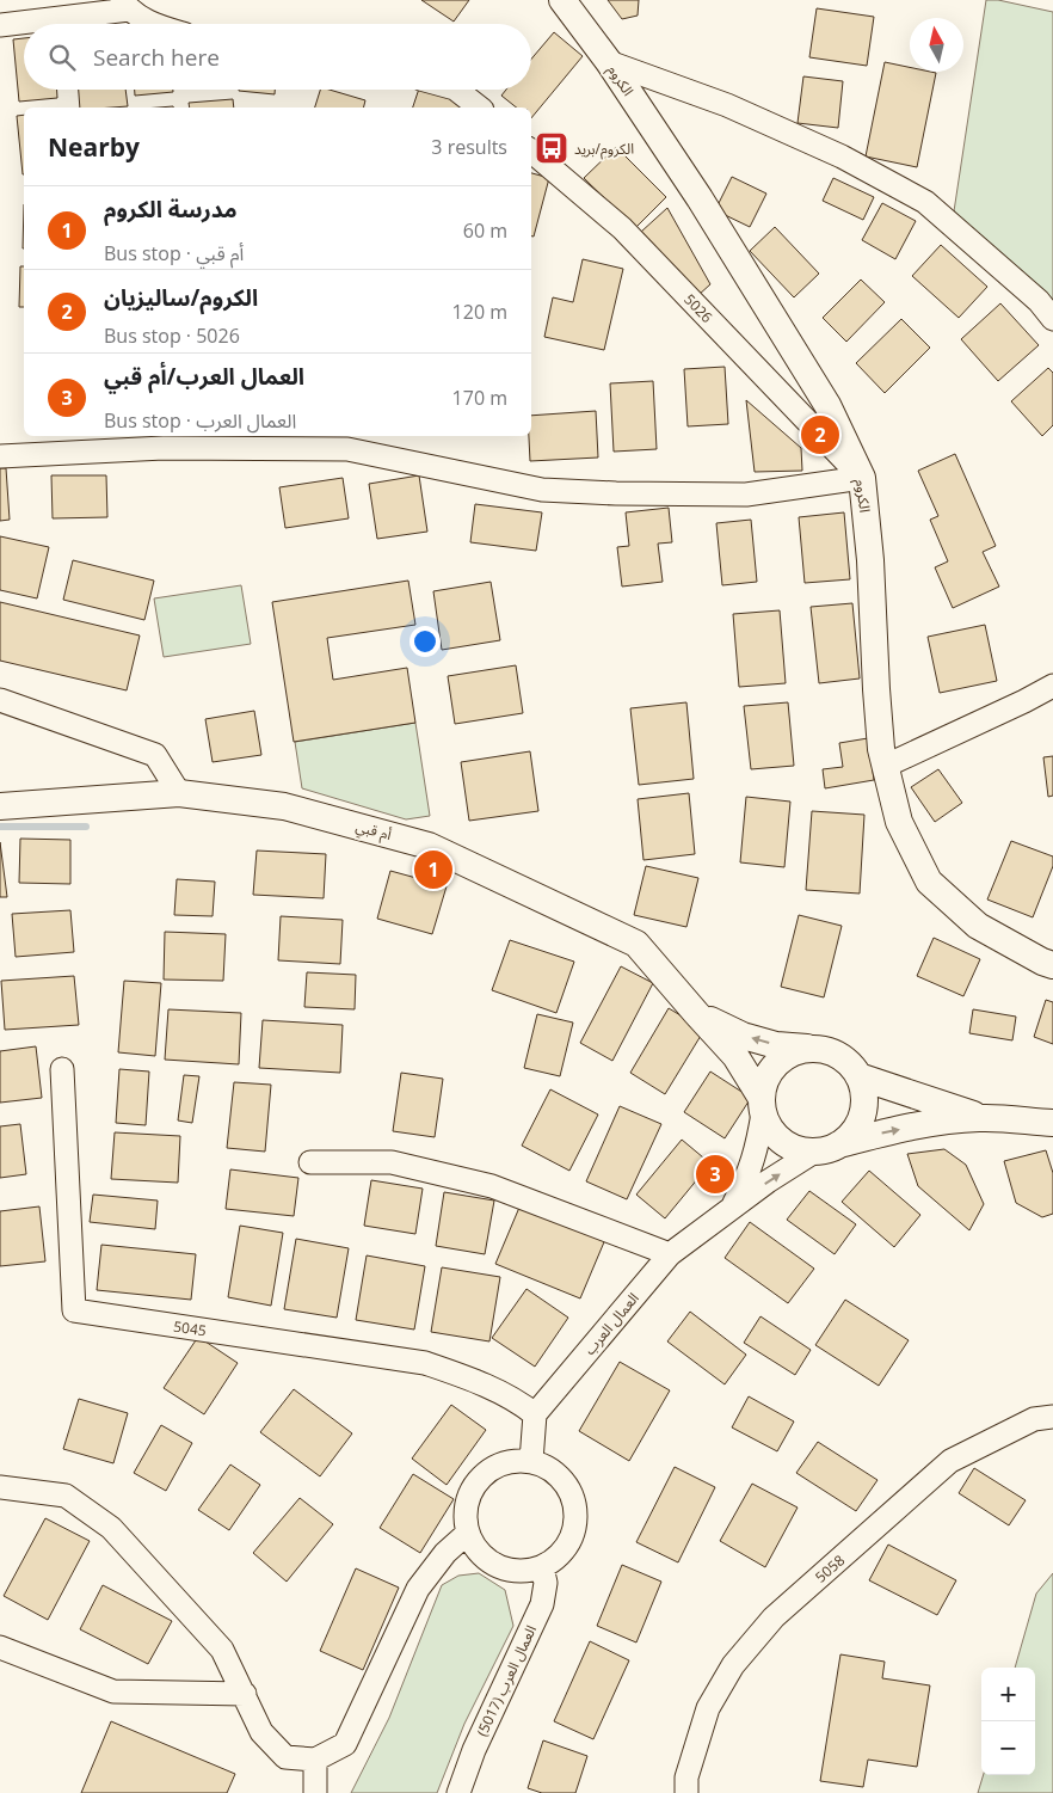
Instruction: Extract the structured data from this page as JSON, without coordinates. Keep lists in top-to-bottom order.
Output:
{
  "streets": {
    "street": [
      "الكروم",
      "5026",
      "أم قبي",
      "العمال العرب",
      "5045",
      "5058",
      "العمال العرب (5017)"
    ]
  },
  "crossings": [
    ["الكروم", "5026"],
    ["أم قبي", "العمال العرب"],
    ["العمال العرب", "5045"]
  ],
  "places": {
    "bus stop": ["الكروم/بريد"]
  },
  "north": "top",
  "page": {
    "search": "Search here",
    "heading": ["Nearby", "3 results"],
    "list": [
      {
        "mark": "1",
        "name": "مدرسة الكروم",
        "note": "Bus stop · أم قبي",
        "value": "60 m"
      },
      {
        "mark": "2",
        "name": "الكروم/ساليزيان",
        "note": "Bus stop · 5026",
        "value": "120 m"
      },
      {
        "mark": "3",
        "name": "العمال العرب/أم قبي",
        "note": "Bus stop · العمال العرب",
        "value": "170 m"
      }
    ],
    "pins": ["2", "1", "3"],
    "map_buttons": ["+", "−"]
  }
}
